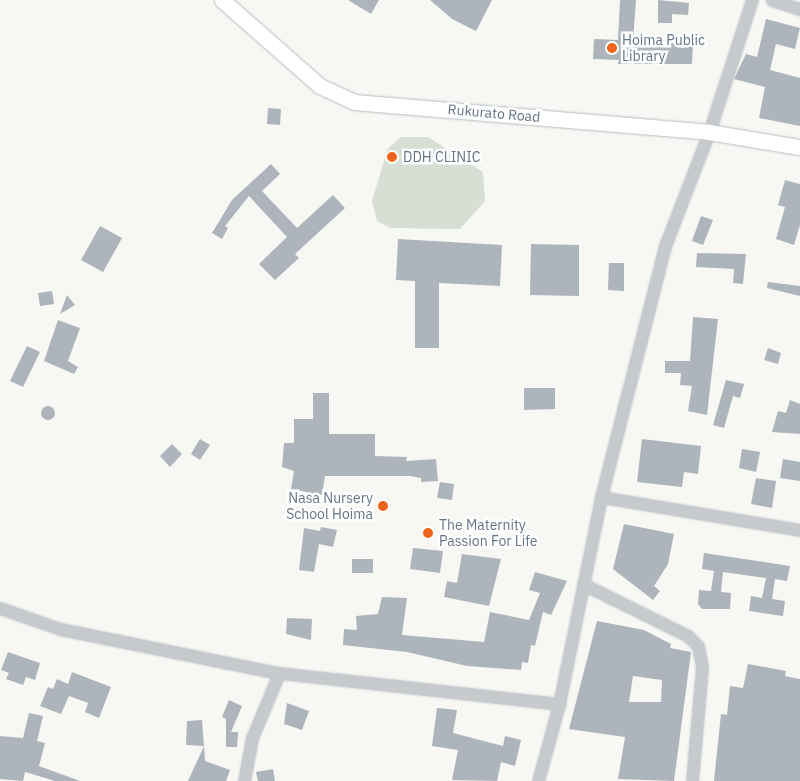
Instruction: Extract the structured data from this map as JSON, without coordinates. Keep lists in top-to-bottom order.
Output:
{
  "streets": {
    "street": ["Rukurato Road"]
  },
  "places": [
    "Hoima Public Library",
    "DDH CLINIC",
    "Nasa Nursery School Hoima",
    "The Maternity Passion For Life"
  ]
}
